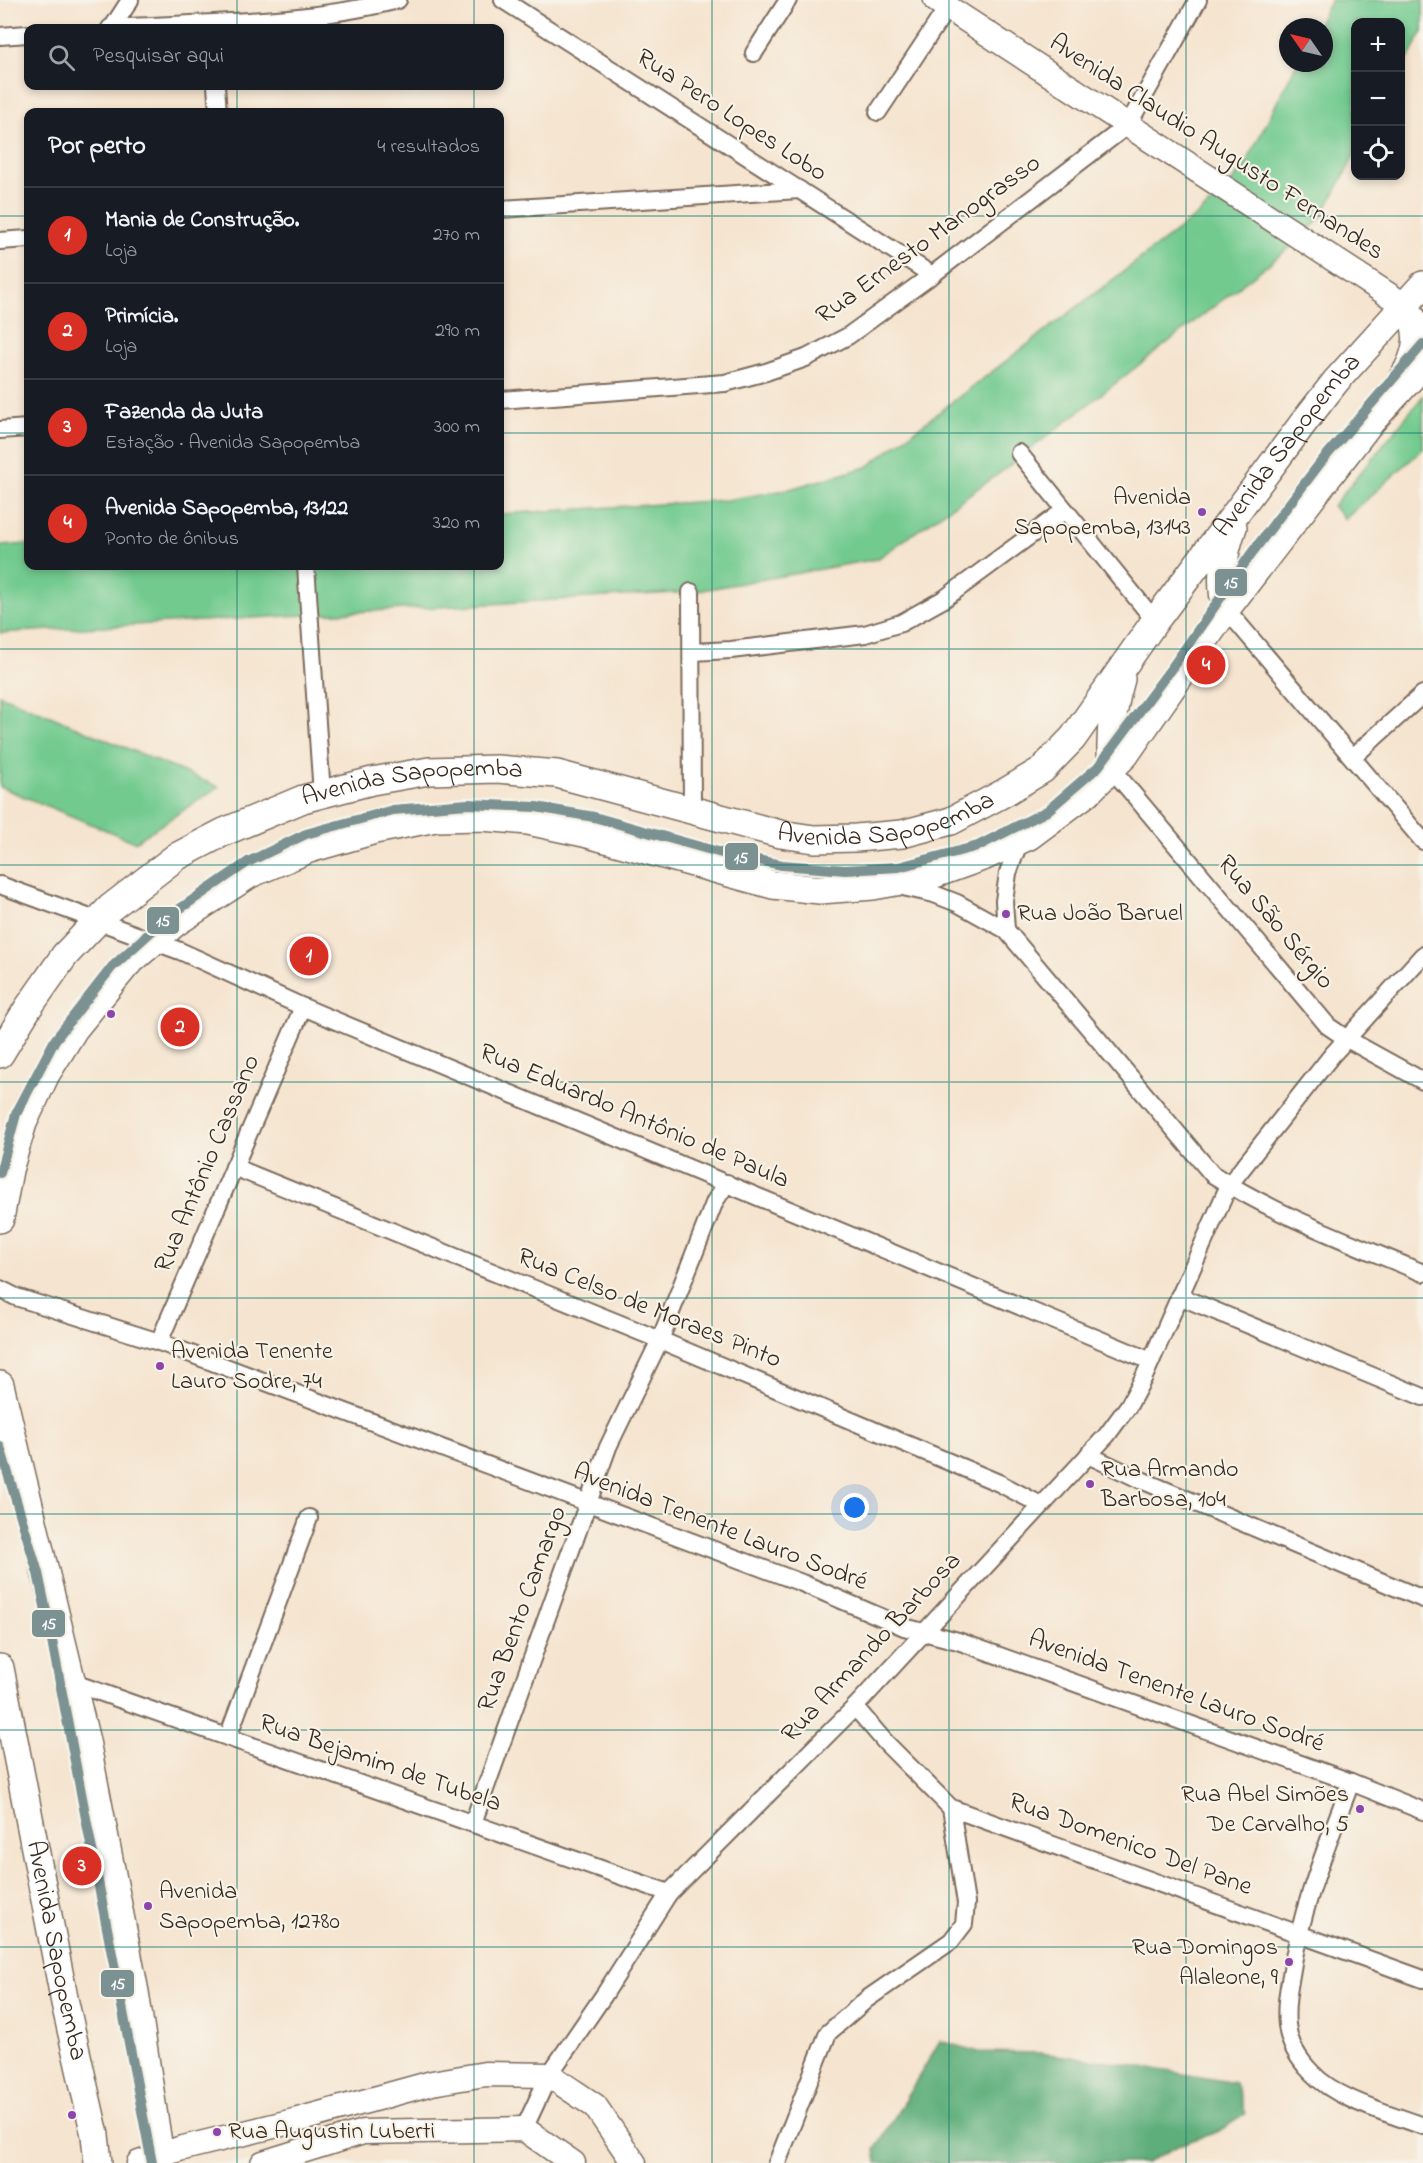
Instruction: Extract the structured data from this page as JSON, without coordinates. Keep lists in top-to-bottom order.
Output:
{
  "streets": {
    "main road": ["Avenida Sapopemba"],
    "street": [
      "Rua Pero Lopes Lobo",
      "Avenida Claudio Augusto Fernandes",
      "Rua Ernesto Manograsso",
      "Rua São Sérgio",
      "Rua Eduardo Antônio de Paula",
      "Rua Antônio Cassano",
      "Rua Celso de Moraes Pinto",
      "Avenida Tenente Lauro Sodré",
      "Rua Bento Camargo",
      "Rua Armando Barbosa",
      "Rua Bejamim de Tubela",
      "Rua Domenico Del Pane"
    ]
  },
  "crossings": [
    ["Rua Pero Lopes Lobo", "Rua Ernesto Manograsso"],
    ["Avenida Claudio Augusto Fernandes", "Rua Ernesto Manograsso"],
    ["Avenida Claudio Augusto Fernandes", "Avenida Sapopemba"],
    ["Avenida Sapopemba", "Rua São Sérgio"],
    ["Avenida Sapopemba", "Rua Eduardo Antônio de Paula"],
    ["Rua São Sérgio", "Rua Armando Barbosa"],
    ["Rua Eduardo Antônio de Paula", "Rua Antônio Cassano"],
    ["Rua Eduardo Antônio de Paula", "Rua Bento Camargo"],
    ["Rua Eduardo Antônio de Paula", "Rua Armando Barbosa"],
    ["Rua Antônio Cassano", "Rua Celso de Moraes Pinto"],
    ["Rua Antônio Cassano", "Avenida Tenente Lauro Sodré"],
    ["Rua Celso de Moraes Pinto", "Rua Bento Camargo"],
    ["Rua Celso de Moraes Pinto", "Rua Armando Barbosa"],
    ["Avenida Tenente Lauro Sodré", "Rua Bento Camargo"],
    ["Avenida Tenente Lauro Sodré", "Rua Armando Barbosa"],
    ["Rua Bento Camargo", "Rua Bejamim de Tubela"],
    ["Rua Armando Barbosa", "Rua Bejamim de Tubela"],
    ["Rua Armando Barbosa", "Rua Domenico Del Pane"]
  ],
  "places": [
    "Avenida Sapopemba, 13143",
    "Rua João Baruel",
    "Avenida Tenente Lauro Sodre, 74",
    "Rua Armando Barbosa, 104",
    "Rua Abel Simões De Carvalho, 5",
    "Avenida Sapopemba, 12780",
    "Rua Domingos Alaleone, 9",
    "Rua Augustin Luberti"
  ],
  "lines": ["transit line 15"],
  "north": "top left",
  "page": {
    "map_buttons": ["+", "−"],
    "search": "Pesquisar aqui",
    "heading": ["Por perto", "4 resultados"],
    "list": [
      {
        "mark": "1",
        "name": "Mania de Construção.",
        "note": "Loja",
        "value": "270 m"
      },
      {
        "mark": "2",
        "name": "Primícia.",
        "note": "Loja",
        "value": "290 m"
      },
      {
        "mark": "3",
        "name": "Fazenda da Juta",
        "note": "Estação · Avenida Sapopemba",
        "value": "300 m"
      },
      {
        "mark": "4",
        "name": "Avenida Sapopemba, 13122",
        "note": "Ponto de ônibus",
        "value": "320 m"
      }
    ],
    "pins": [
      "4",
      "1",
      "2",
      "3"
    ]
  }
}
